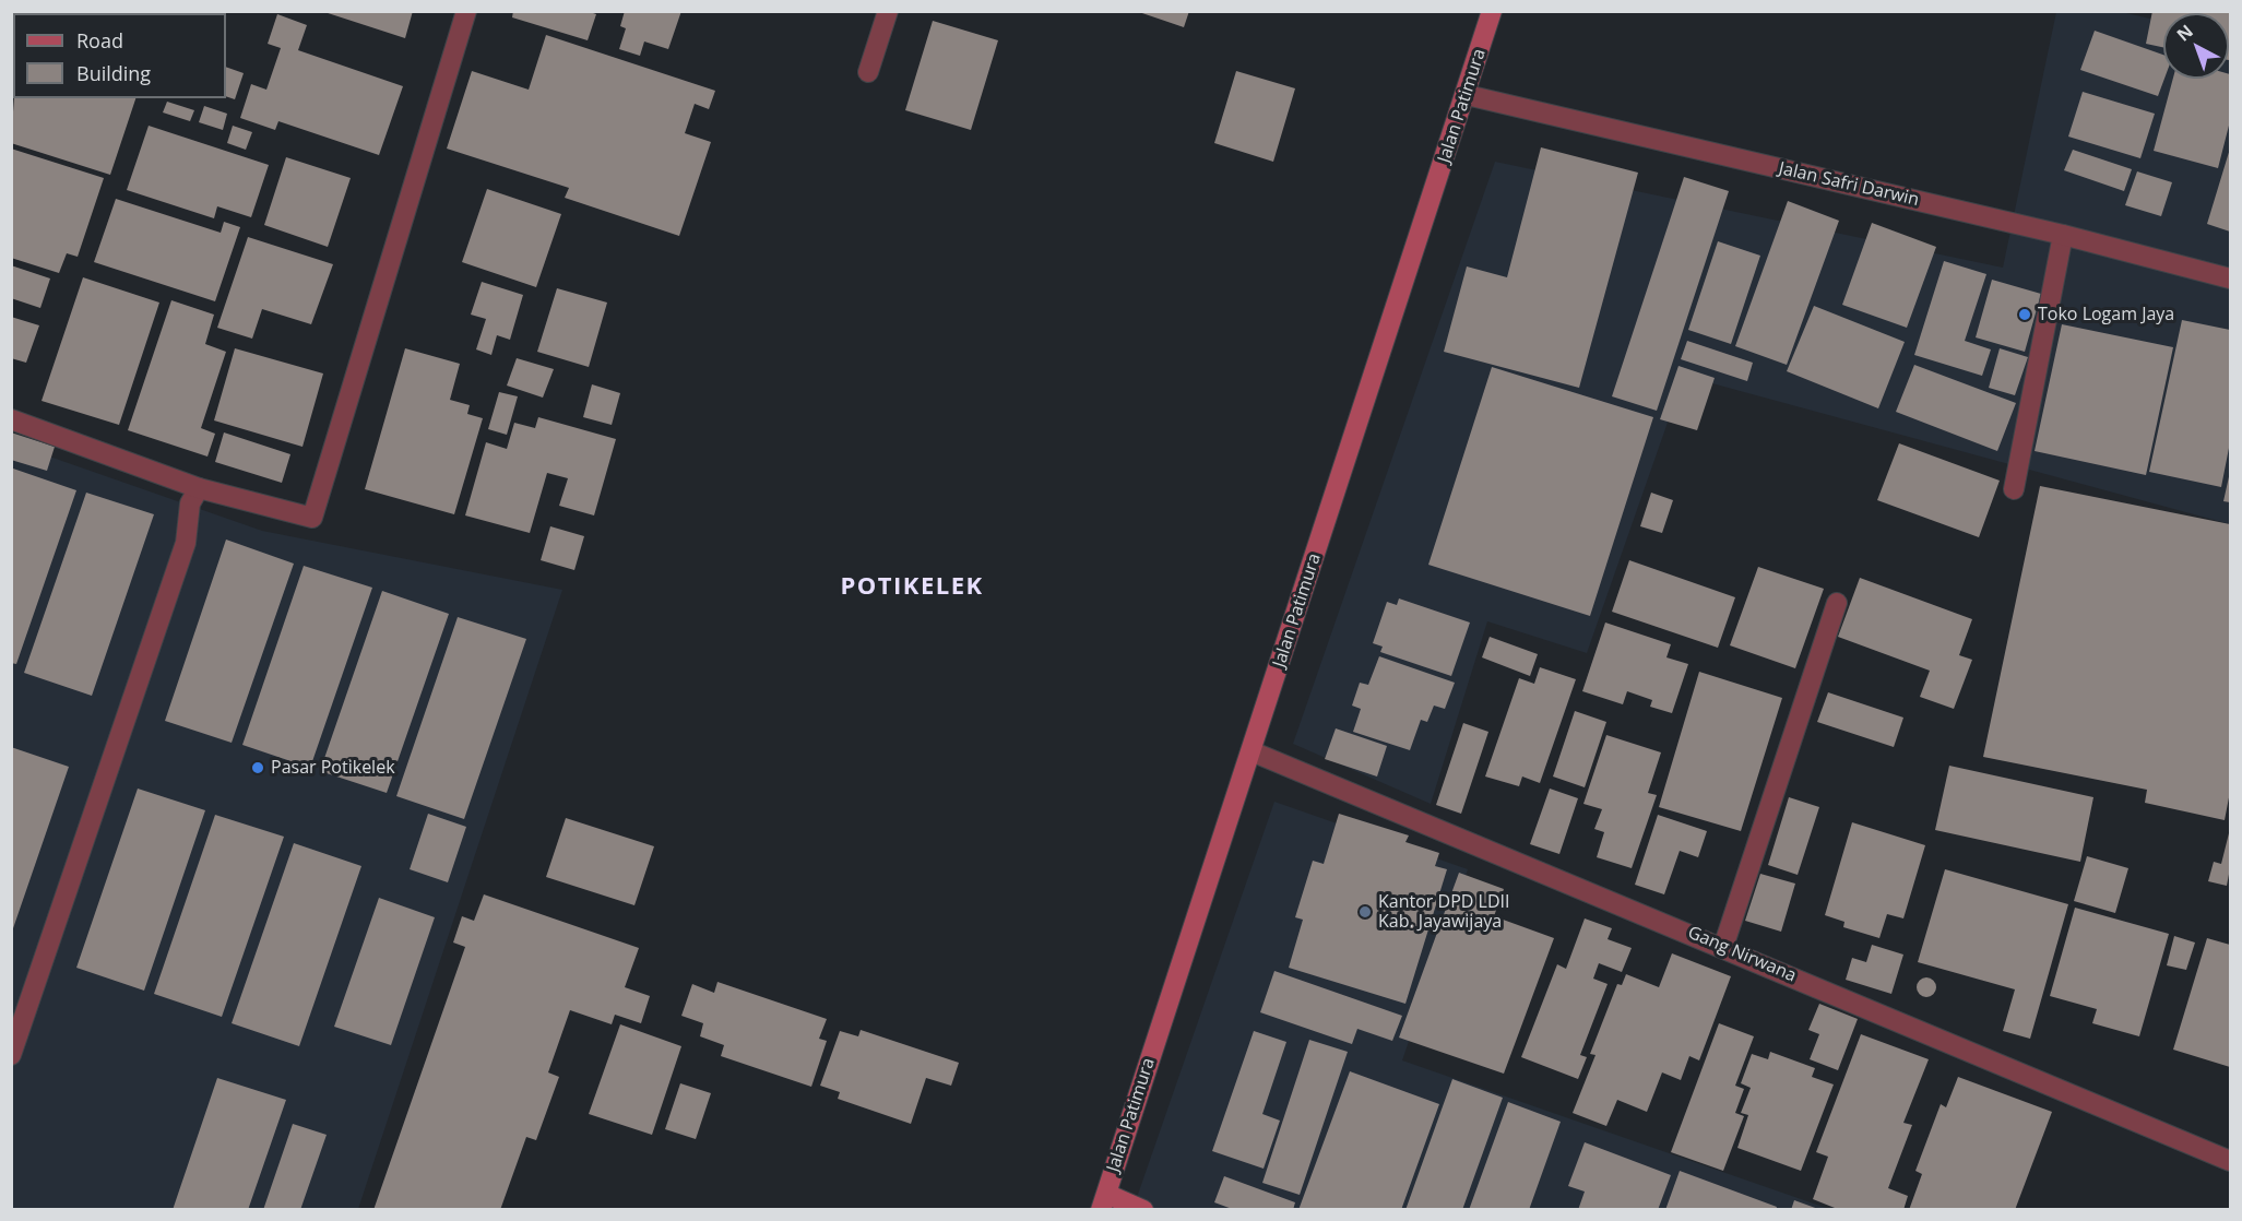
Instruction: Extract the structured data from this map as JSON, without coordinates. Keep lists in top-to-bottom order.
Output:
{
  "streets": {
    "main road": ["Jalan Patimura"],
    "street": ["Jalan Safri Darwin", "Gang Nirwana"]
  },
  "crossings": [
    ["Jalan Patimura", "Jalan Safri Darwin"],
    ["Jalan Patimura", "Gang Nirwana"]
  ],
  "districts": ["POTIKELEK"],
  "places": ["Toko Logam Jaya", "Pasar Potikelek", "Kantor DPD LDII Kab. Jayawijaya"],
  "legend": ["Road", "Building"],
  "north": "top left"
}
